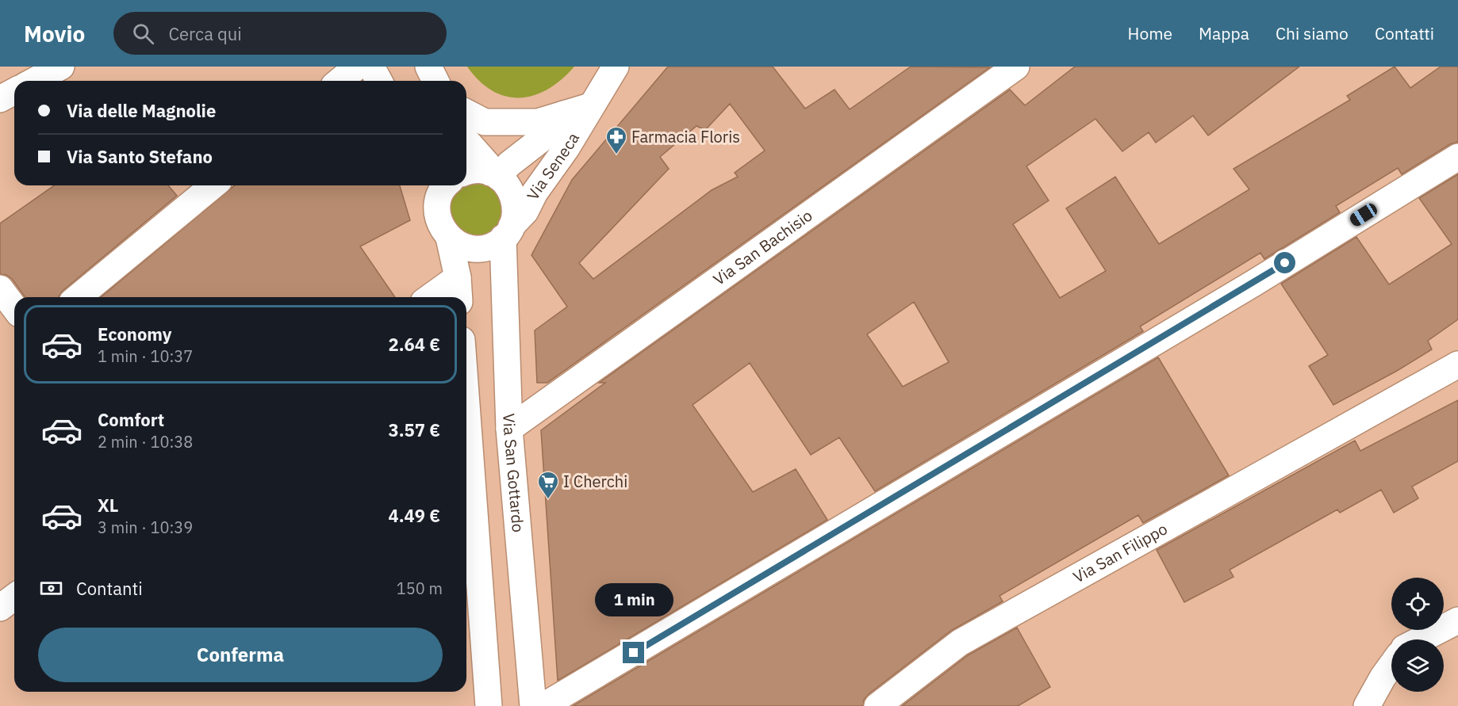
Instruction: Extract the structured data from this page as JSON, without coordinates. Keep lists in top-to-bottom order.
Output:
{
  "streets": {
    "street": [
      "Via Seneca",
      "Via San Bachisio",
      "Via San Gottardo",
      "Via San Filippo"
    ]
  },
  "crossings": [
    ["Via Seneca", "Via San Gottardo"],
    ["Via San Bachisio", "Via San Gottardo"]
  ],
  "places": {
    "pharmacy": ["Farmacia Floris"],
    "supermarket": ["I Cherchi"]
  },
  "page": {
    "header": "Movio",
    "search": "Cerca qui",
    "nav": [
      "Home",
      "Mappa",
      "Chi siamo",
      "Contatti"
    ],
    "banner": ["Via delle Magnolie", "Via Santo Stefano"],
    "list": [
      {
        "name": "Economy",
        "note": "1 min · 10:37",
        "value": "2.64 €"
      },
      {
        "name": "Comfort",
        "note": "2 min · 10:38",
        "value": "3.57 €"
      },
      {
        "name": "XL",
        "note": "3 min · 10:39",
        "value": "4.49 €"
      }
    ],
    "pay": ["Contanti", "150 m"],
    "bubble": "1 min",
    "buttons": "Conferma"
  }
}
